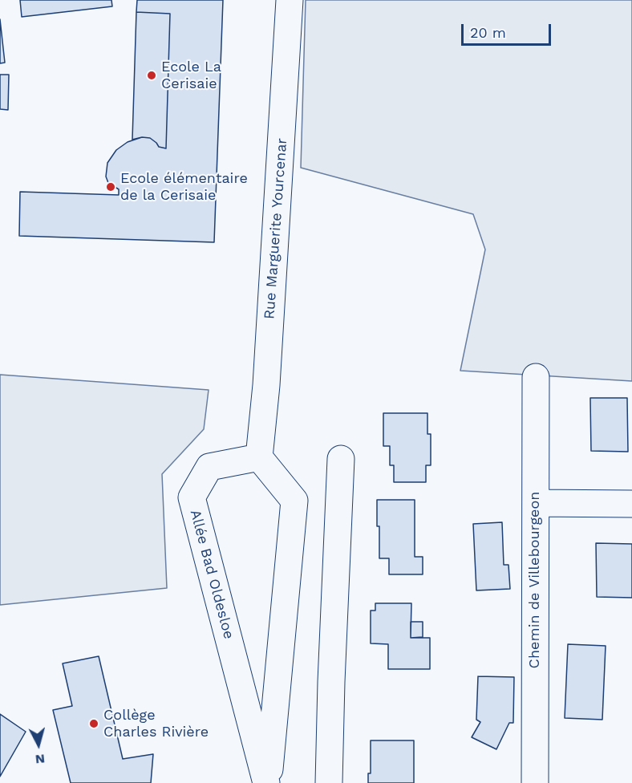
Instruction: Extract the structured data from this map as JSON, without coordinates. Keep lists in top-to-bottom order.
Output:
{
  "streets": {
    "street": ["Rue Marguerite Yourcenar", "Allée Bad Oldesloe", "Chemin de Villebourgeon"]
  },
  "crossings": [
    ["Rue Marguerite Yourcenar", "Allée Bad Oldesloe"]
  ],
  "places": ["Ecole La Cerisaie", "Ecole élémentaire de la Cerisaie", "Collège Charles Rivière"],
  "scale_bar": "20 m",
  "north": "bottom"
}
